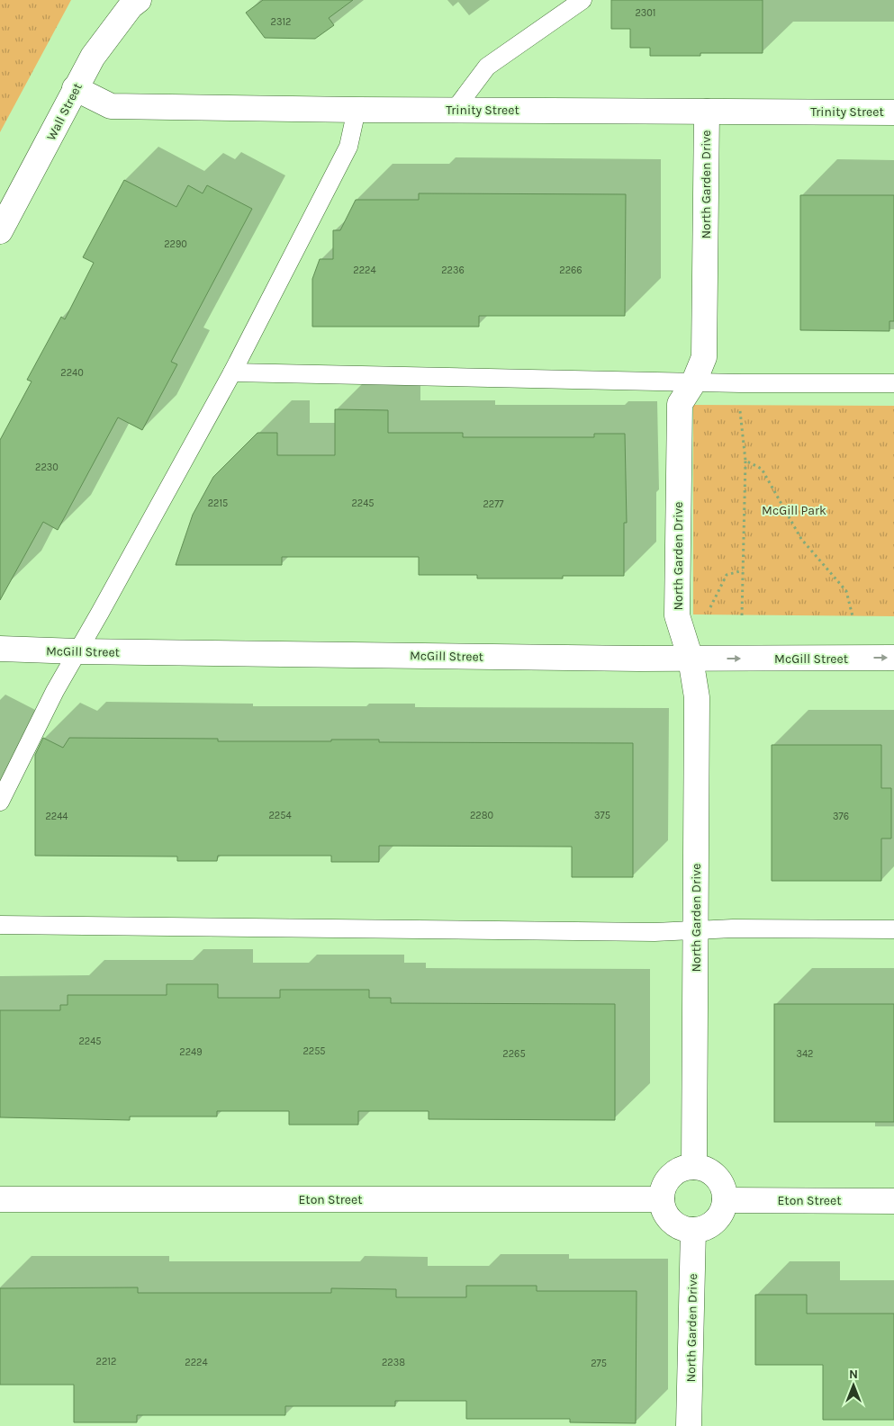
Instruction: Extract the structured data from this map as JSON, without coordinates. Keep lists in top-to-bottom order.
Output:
{
  "streets": {
    "street": [
      "Trinity Street",
      "Wall Street",
      "North Garden Drive",
      "McGill Street",
      "Eton Street"
    ]
  },
  "crossings": [
    ["Trinity Street", "Wall Street"],
    ["Trinity Street", "North Garden Drive"],
    ["North Garden Drive", "McGill Street"],
    ["North Garden Drive", "Eton Street"]
  ],
  "parks": ["McGill Park"],
  "house_numbers": [
    "2301",
    "2312",
    "2290",
    "2224",
    "2236",
    "2266",
    "2240",
    "2230",
    "2215",
    "2245",
    "2277",
    "2254",
    "2280",
    "375",
    "2244",
    "376",
    "2245",
    "2255",
    "2249",
    "2265",
    "342",
    "2212",
    "2224",
    "2238",
    "275"
  ],
  "north": "top"
}
